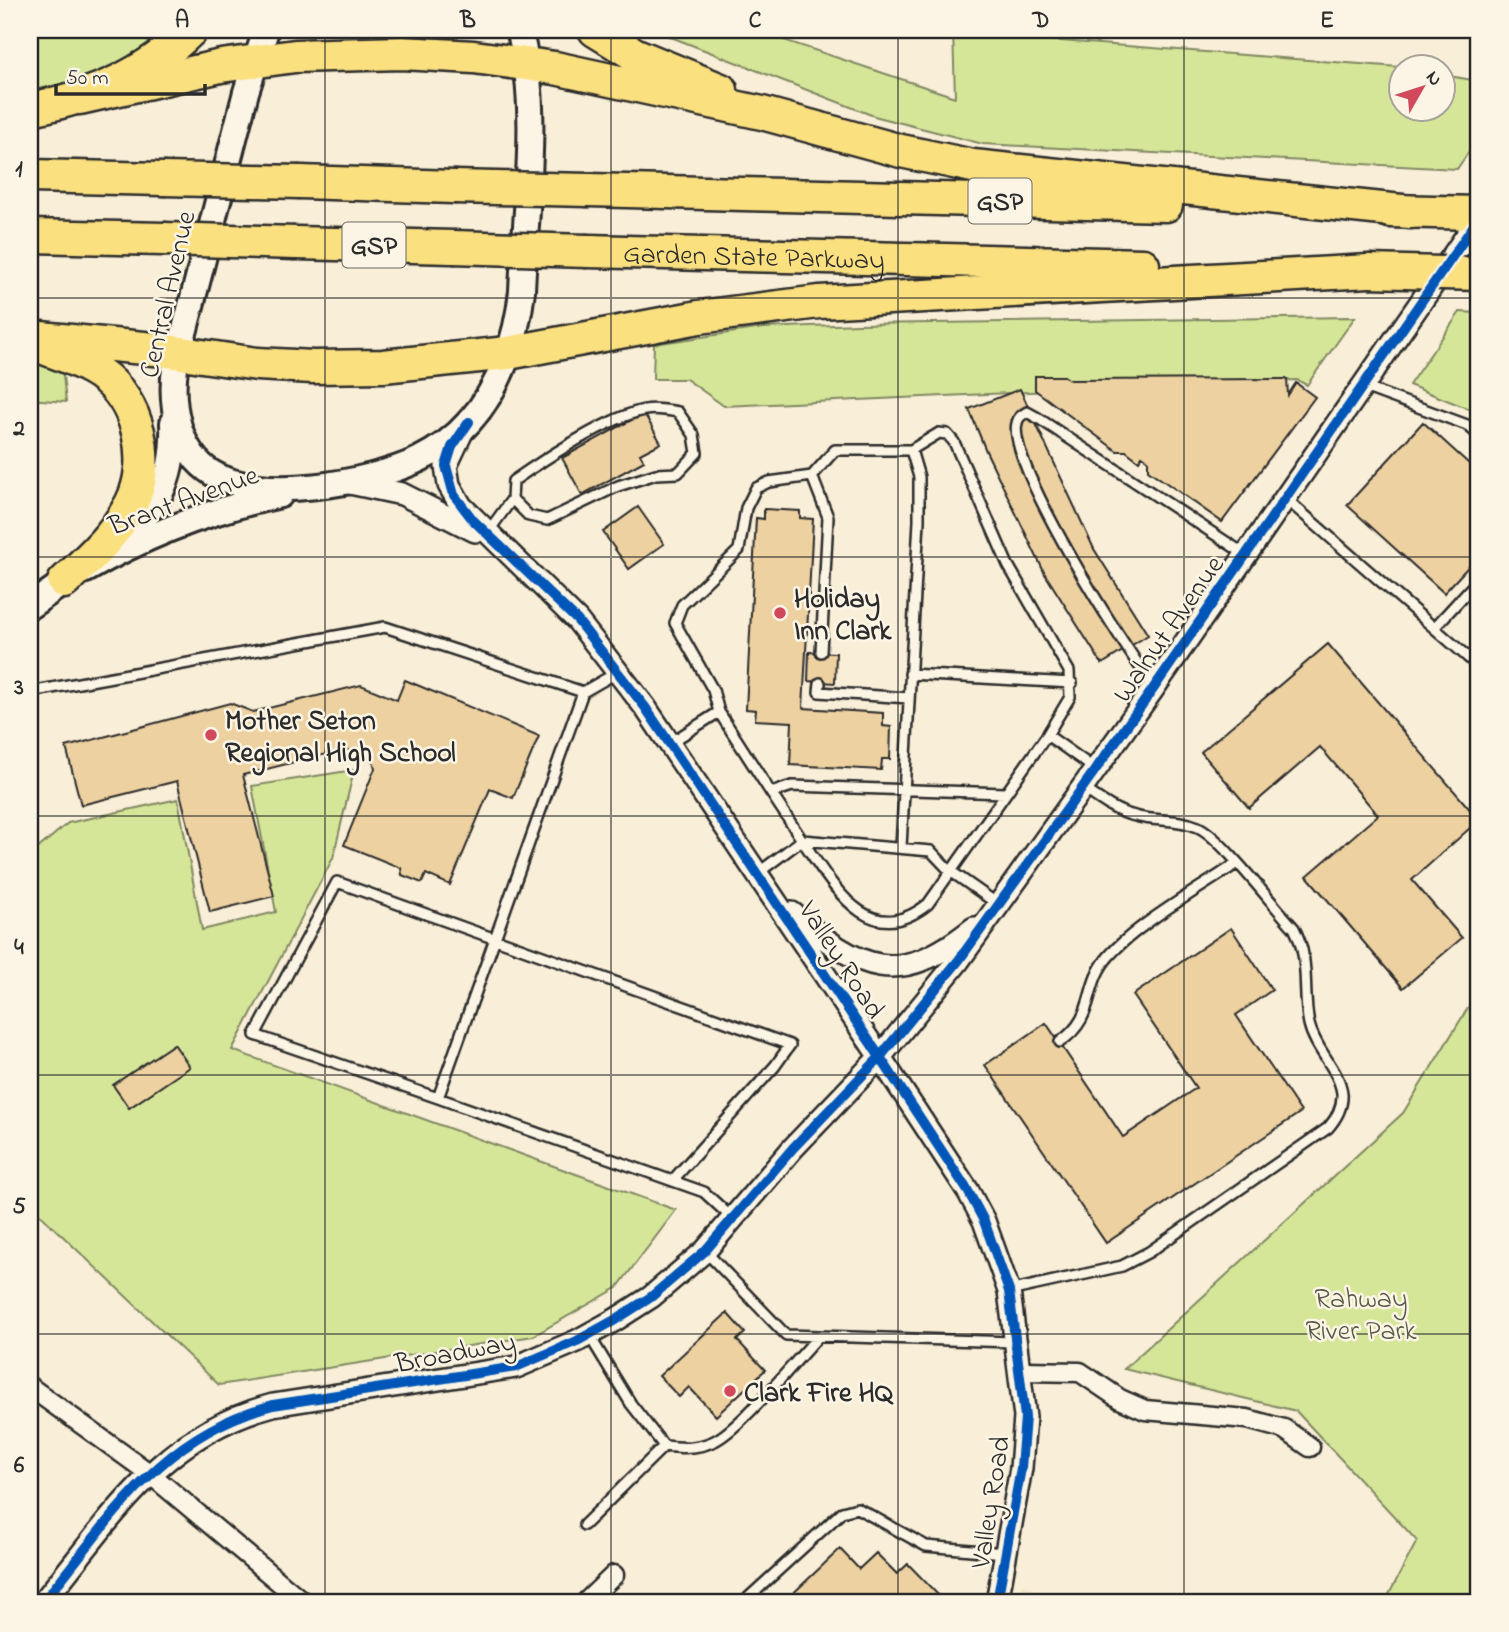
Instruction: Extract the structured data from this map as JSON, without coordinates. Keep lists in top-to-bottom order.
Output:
{
  "streets": {
    "highway": ["GSP", "Garden State Parkway"],
    "main road": ["Central Avenue", "Brant Avenue"],
    "street": ["Walnut Avenue", "Valley Road", "Broadway"]
  },
  "crossings": [
    ["GSP", "Walnut Avenue"],
    ["Central Avenue", "Brant Avenue"],
    ["Central Avenue", "Valley Road"],
    ["Brant Avenue", "Valley Road"],
    ["Walnut Avenue", "Valley Road"],
    ["Walnut Avenue", "Broadway"],
    ["Valley Road", "Broadway"]
  ],
  "parks": ["Rahway River Park"],
  "places": ["Holiday Inn Clark", "Mother Seton Regional High School", "Clark Fire HQ"],
  "scale_bar": "50 m",
  "north": "top right",
  "grid": {
    "columns": [
      "A",
      "B",
      "C",
      "D",
      "E"
    ],
    "rows": [
      "1",
      "2",
      "3",
      "4",
      "5",
      "6"
    ]
  }
}
